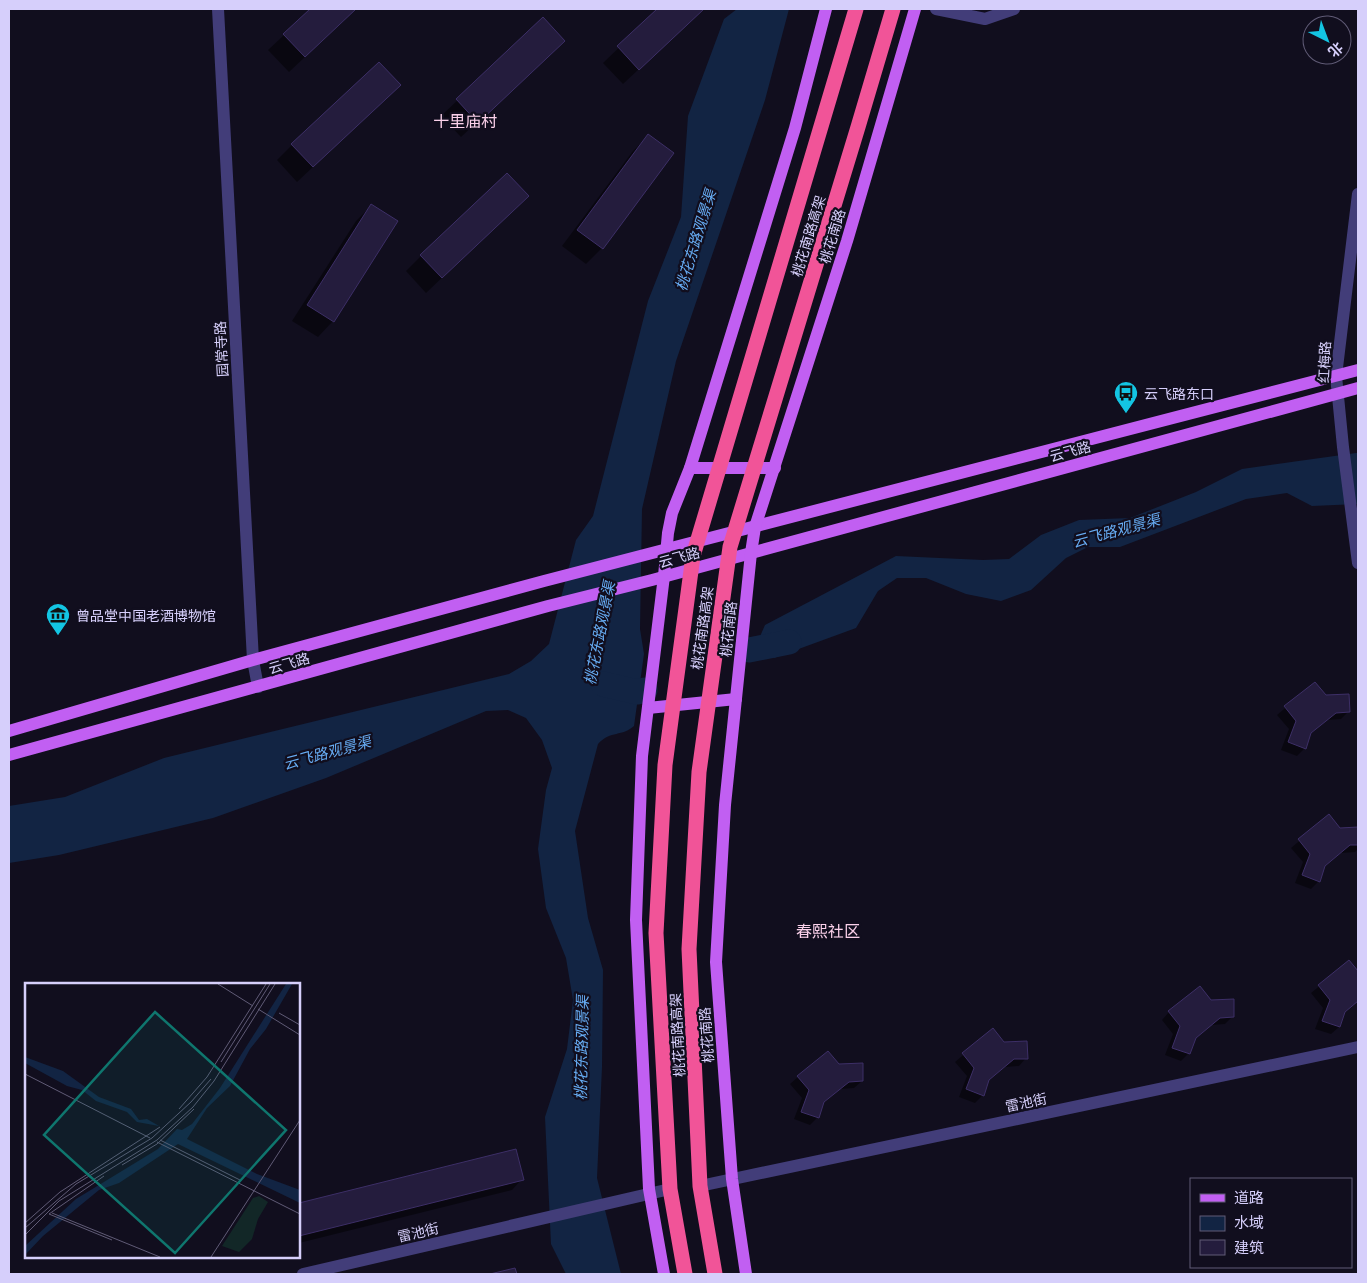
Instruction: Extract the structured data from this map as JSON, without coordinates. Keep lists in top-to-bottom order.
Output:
{
  "streets": {
    "highway": ["桃花南路高架"],
    "main road": ["桃花南路", "云飞路"],
    "street": ["园常寺路", "红梅路", "雷池街"]
  },
  "crossings": [
    ["桃花南路高架", "雷池街"],
    ["桃花南路", "云飞路"],
    ["桃花南路", "雷池街"],
    ["园常寺路", "云飞路"],
    ["红梅路", "云飞路"]
  ],
  "districts": ["十里庙村", "春熙社区"],
  "water": ["桃花东路观景渠", "云飞路观景渠"],
  "places": {
    "bus stop": ["云飞路东口"],
    "museum": ["曾品堂中国老酒博物馆"]
  },
  "legend": ["道路", "水域", "建筑"],
  "north": "bottom right"
}
